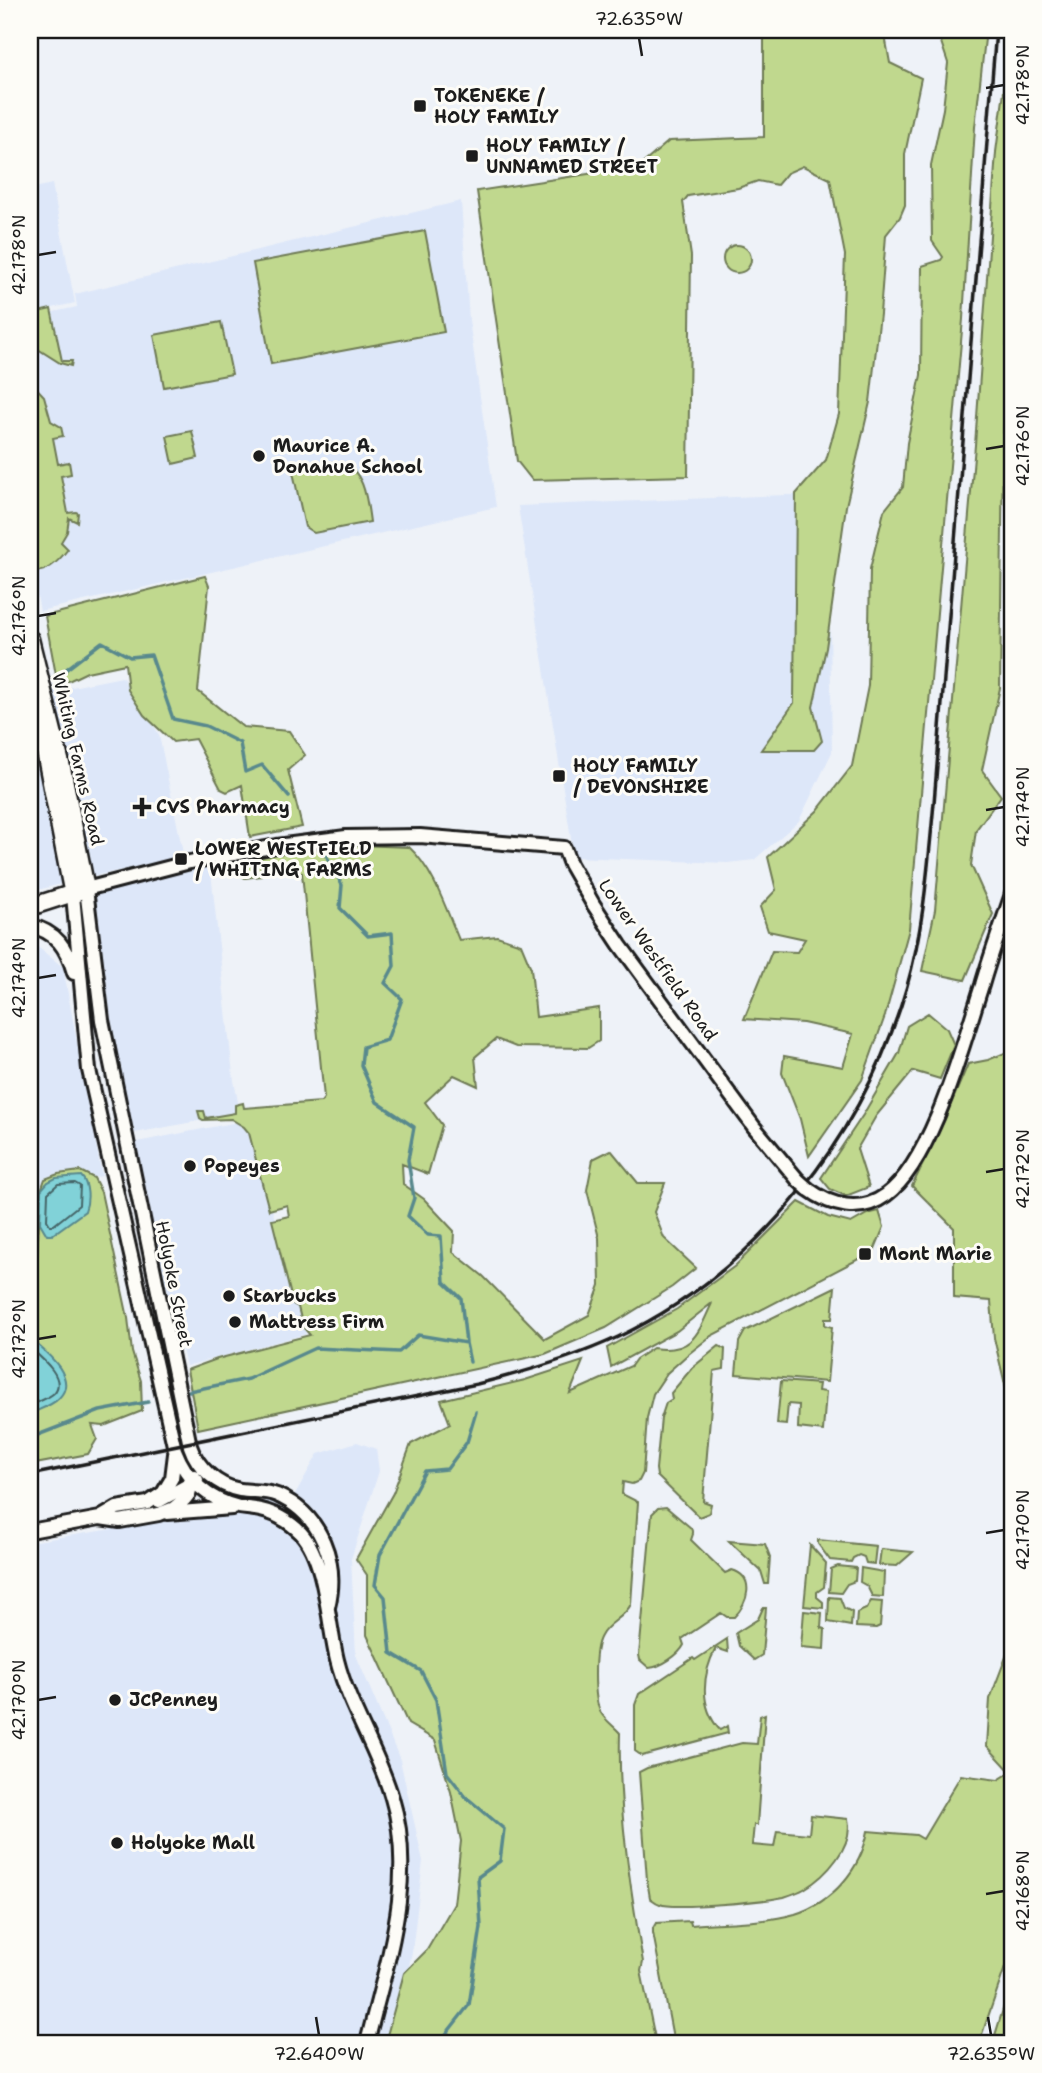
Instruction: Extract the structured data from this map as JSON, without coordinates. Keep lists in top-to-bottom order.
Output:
{
  "streets": {
    "main road": ["Whiting Farms Road", "Lower Westfield Road"],
    "street": ["Holyoke Street"]
  },
  "crossings": [
    ["Whiting Farms Road", "Lower Westfield Road"],
    ["Whiting Farms Road", "Holyoke Street"],
    ["Lower Westfield Road", "Holyoke Street"]
  ],
  "places": {
    "transit": [
      "TOKENEKE / HOLY FAMILY",
      "HOLY FAMILY / UNNAMED STREET",
      "HOLY FAMILY / DEVONSHIRE",
      "LOWER WESTFIELD / WHITING FARMS",
      "Mont Marie"
    ],
    "other": [
      "Maurice A. Donahue School",
      "Popeyes",
      "Starbucks",
      "Mattress Firm",
      "JCPenney",
      "Holyoke Mall"
    ],
    "health": ["CVS Pharmacy"]
  },
  "coordinates": [
    "72.635°W",
    "42.178°N",
    "42.176°N",
    "42.174°N",
    "42.172°N",
    "42.170°N",
    "42.168°N",
    "72.640°W"
  ]
}
